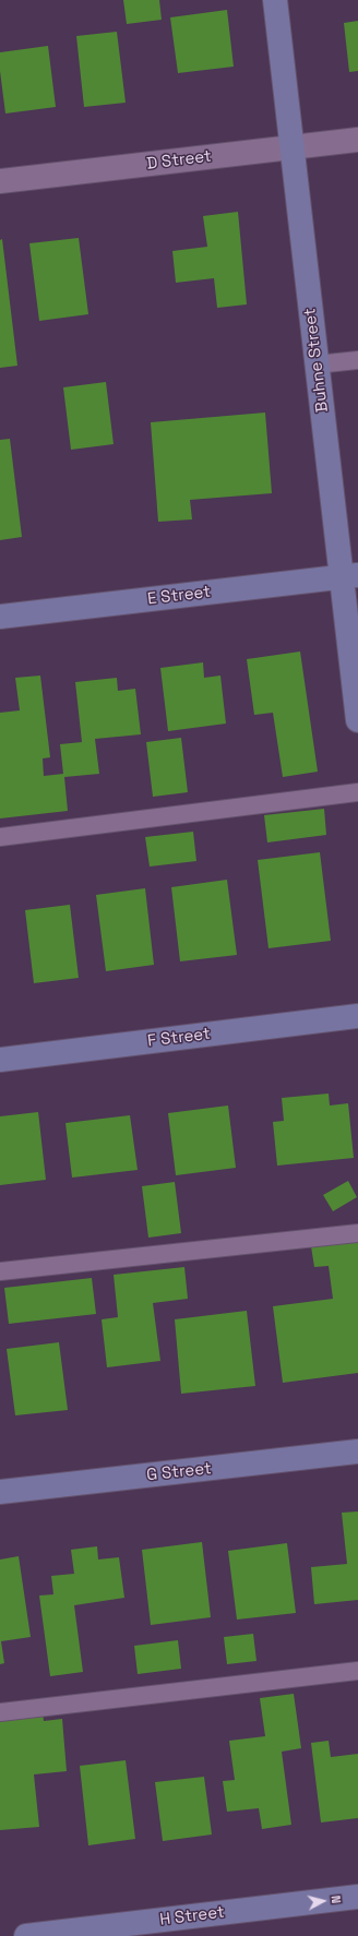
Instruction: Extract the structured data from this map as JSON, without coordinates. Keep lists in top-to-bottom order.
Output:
{
  "streets": {
    "street": [
      "D Street",
      "Buhne Street",
      "E Street",
      "F Street",
      "G Street",
      "H Street"
    ]
  },
  "crossings": [
    ["D Street", "Buhne Street"],
    ["Buhne Street", "E Street"]
  ],
  "north": "right"
}
